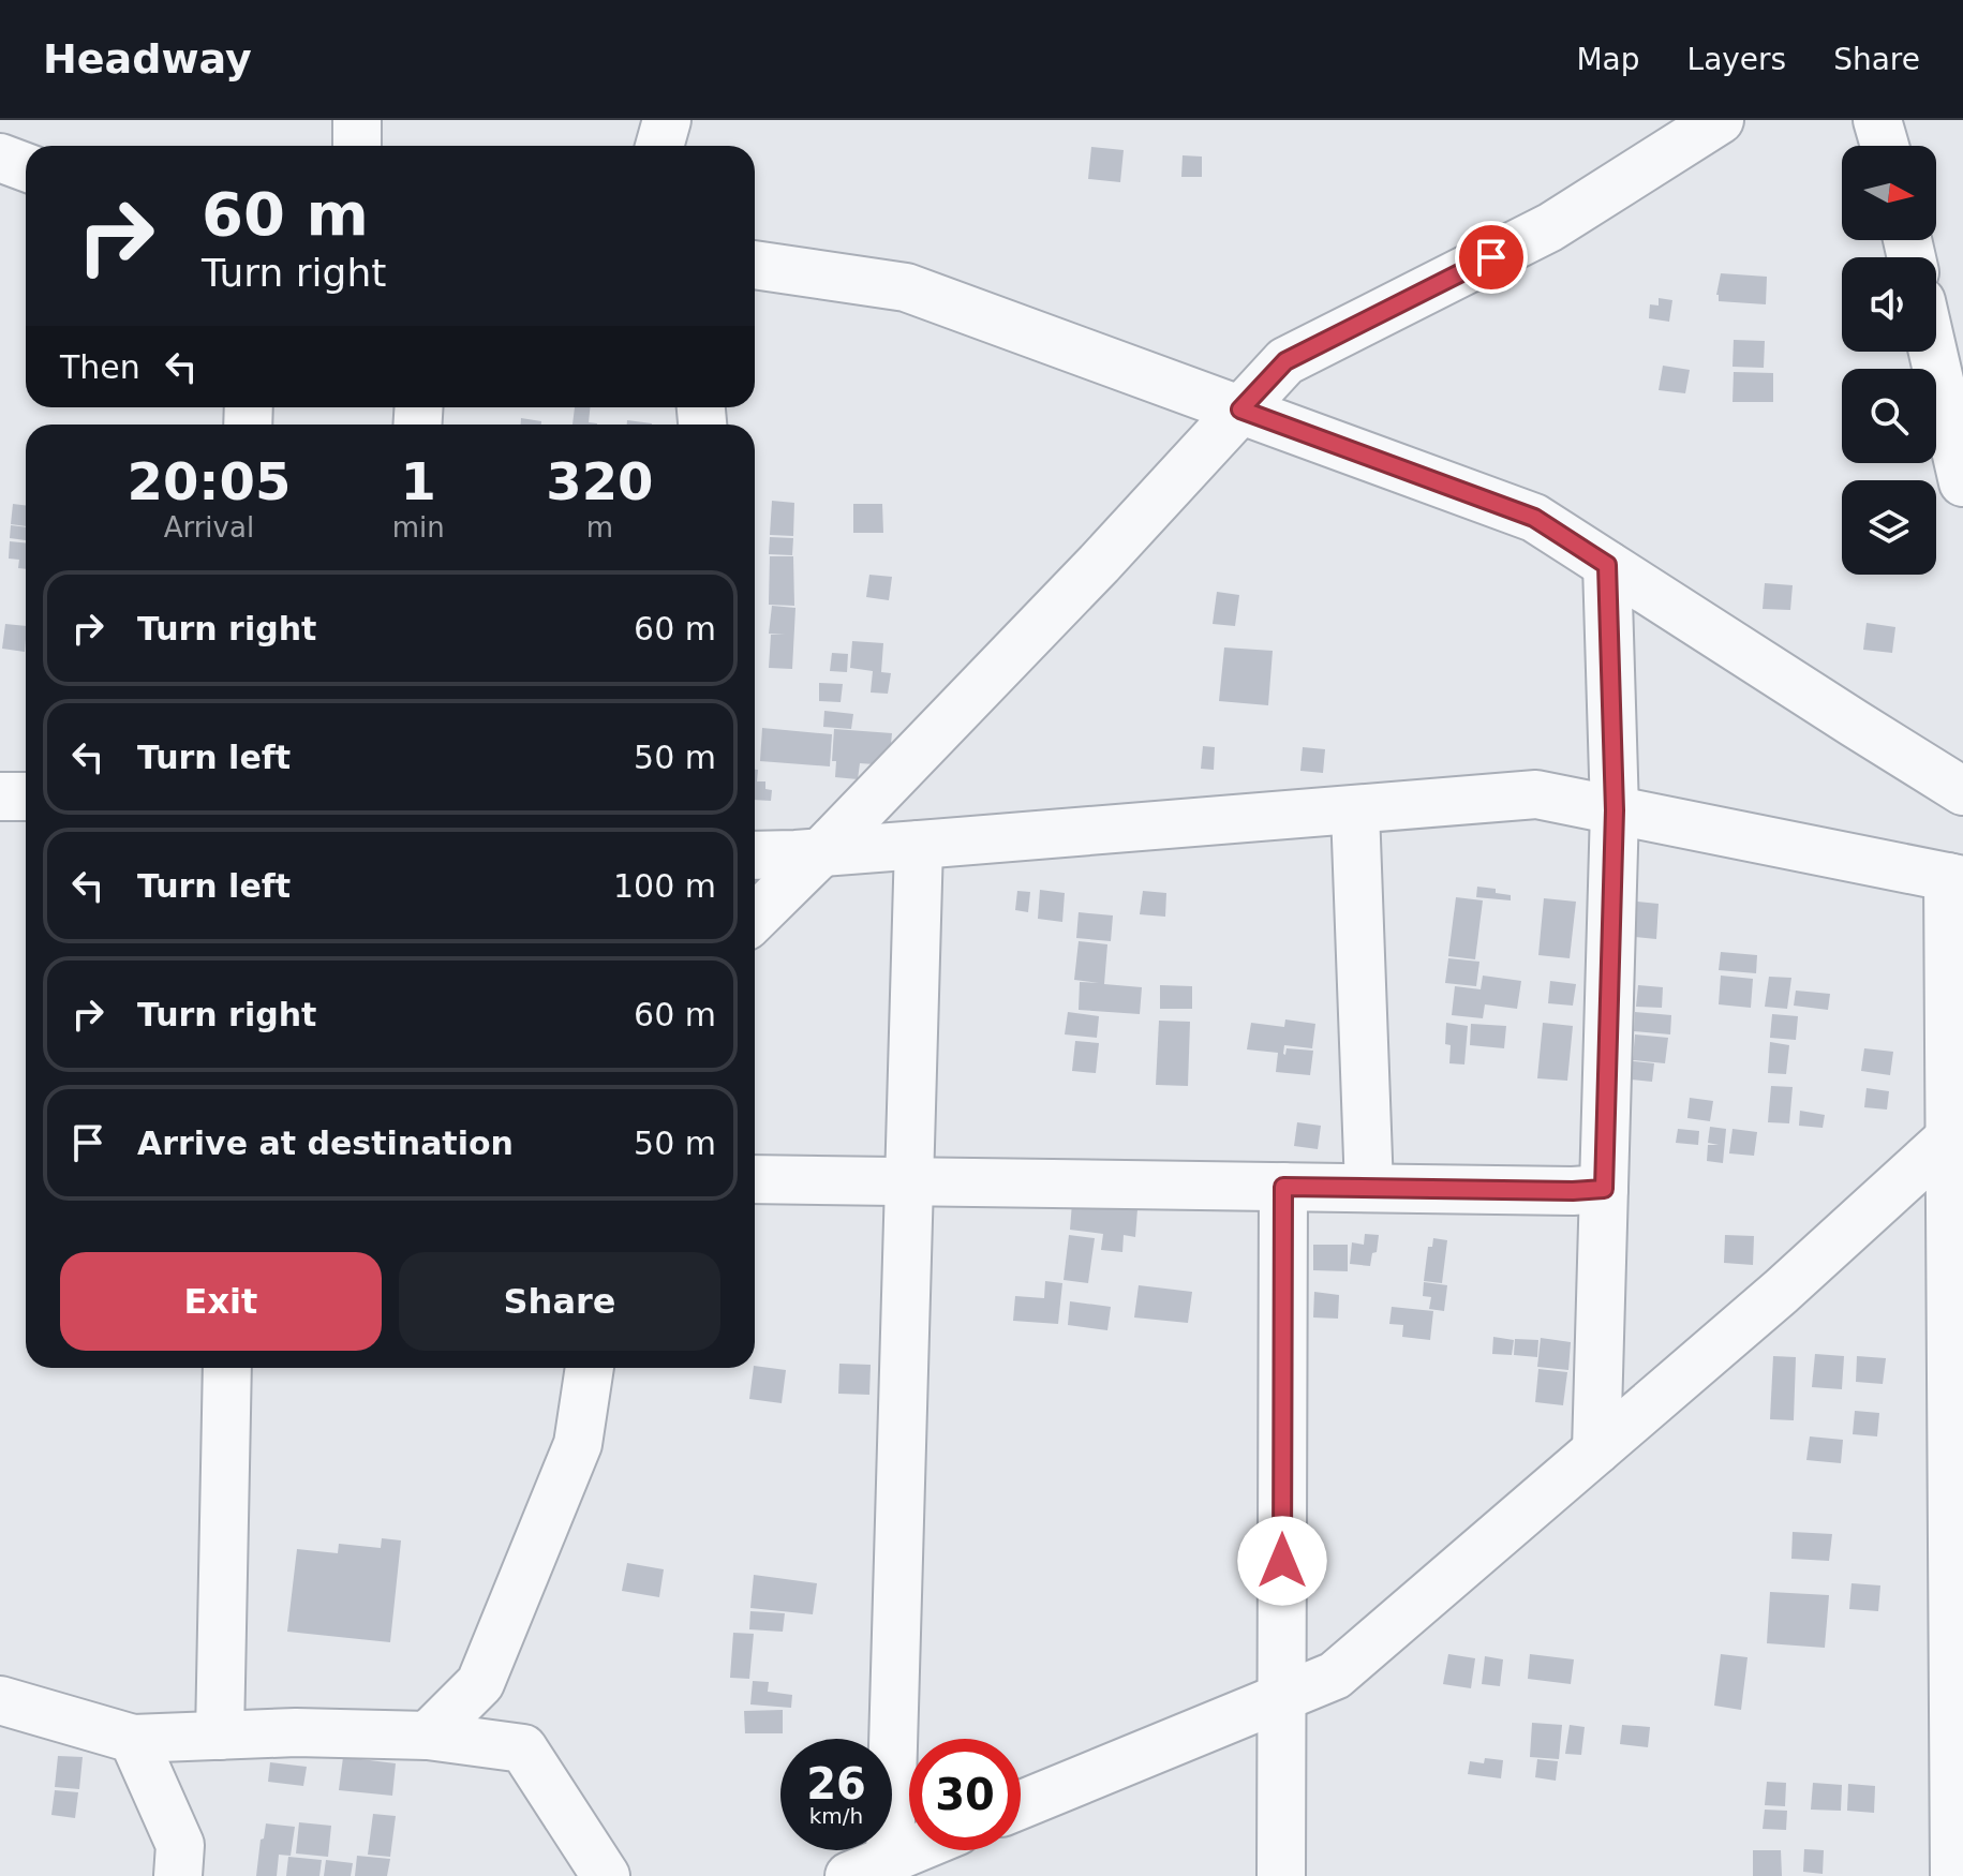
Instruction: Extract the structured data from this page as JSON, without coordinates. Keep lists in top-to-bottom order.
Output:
{
  "north": "right",
  "page": {
    "header": "Headway",
    "nav": ["Map", "Layers", "Share"],
    "turn": ["60 m", "Turn right"],
    "then": "Then",
    "eta": [
      "20:05",
      "Arrival",
      "1",
      "min",
      "320",
      "m"
    ],
    "list": [
      {
        "name": "Turn right",
        "value": "60 m"
      },
      {
        "name": "Turn left",
        "value": "50 m"
      },
      {
        "name": "Turn left",
        "value": "100 m"
      },
      {
        "name": "Turn right",
        "value": "60 m"
      },
      {
        "name": "Arrive at destination",
        "value": "50 m"
      }
    ],
    "buttons": ["Exit", "Share"],
    "speed": "26 km/h",
    "limit": "30"
  }
}
